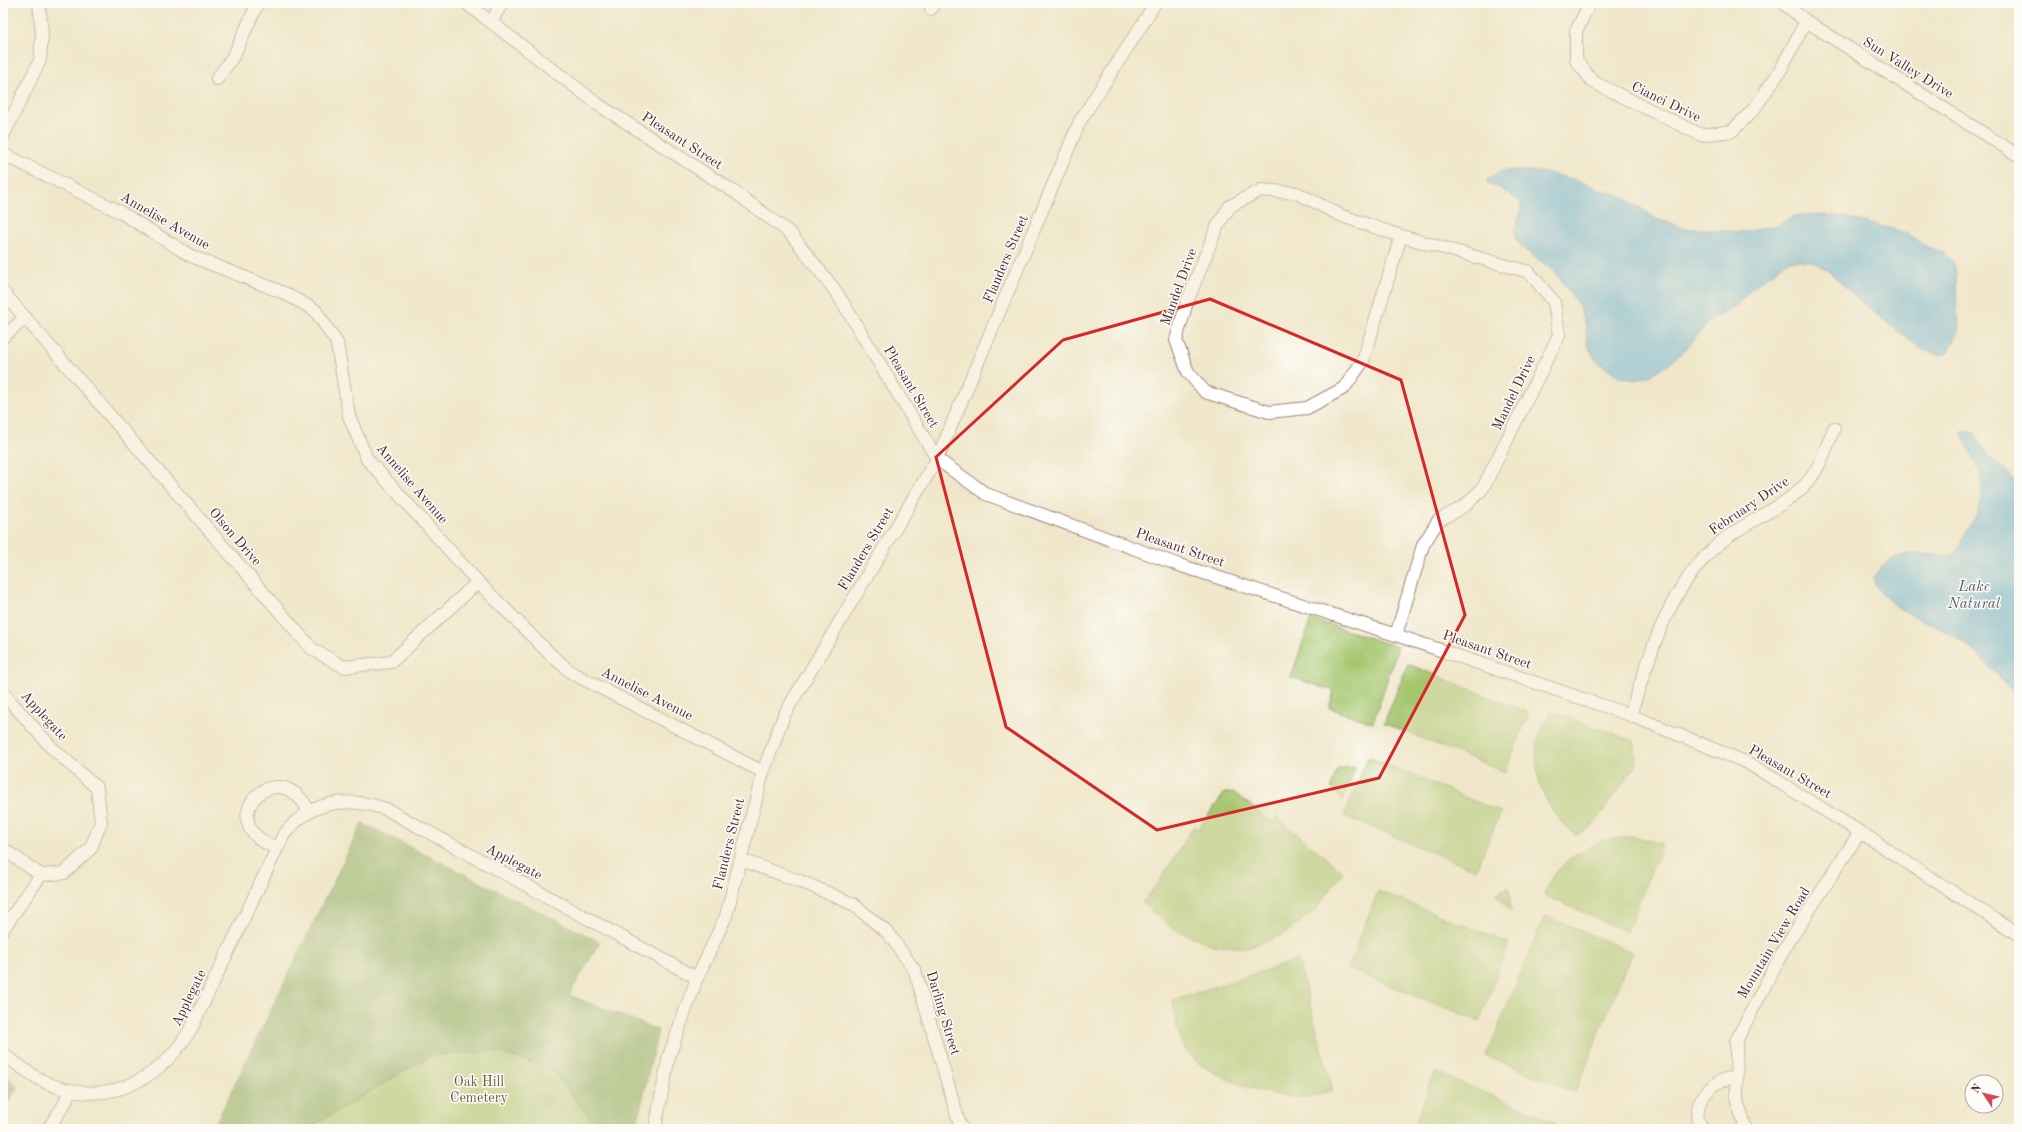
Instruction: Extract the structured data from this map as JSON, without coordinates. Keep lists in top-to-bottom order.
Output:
{
  "streets": {
    "street": [
      "Sun Valley Drive",
      "Cianci Drive",
      "Pleasant Street",
      "Annelise Avenue",
      "Flanders Street",
      "Mandel Drive",
      "February Drive",
      "Olson Drive",
      "Applegate",
      "Mountain View Road",
      "Darling Street"
    ]
  },
  "crossings": [
    ["Sun Valley Drive", "Cianci Drive"],
    ["Pleasant Street", "Flanders Street"],
    ["Pleasant Street", "Mandel Drive"],
    ["Pleasant Street", "February Drive"],
    ["Pleasant Street", "Mountain View Road"],
    ["Annelise Avenue", "Flanders Street"],
    ["Annelise Avenue", "Olson Drive"],
    ["Flanders Street", "Applegate"],
    ["Flanders Street", "Darling Street"]
  ],
  "water": ["Lake Natural"],
  "parks": ["Oak Hill Cemetery"],
  "north": "top left"
}
